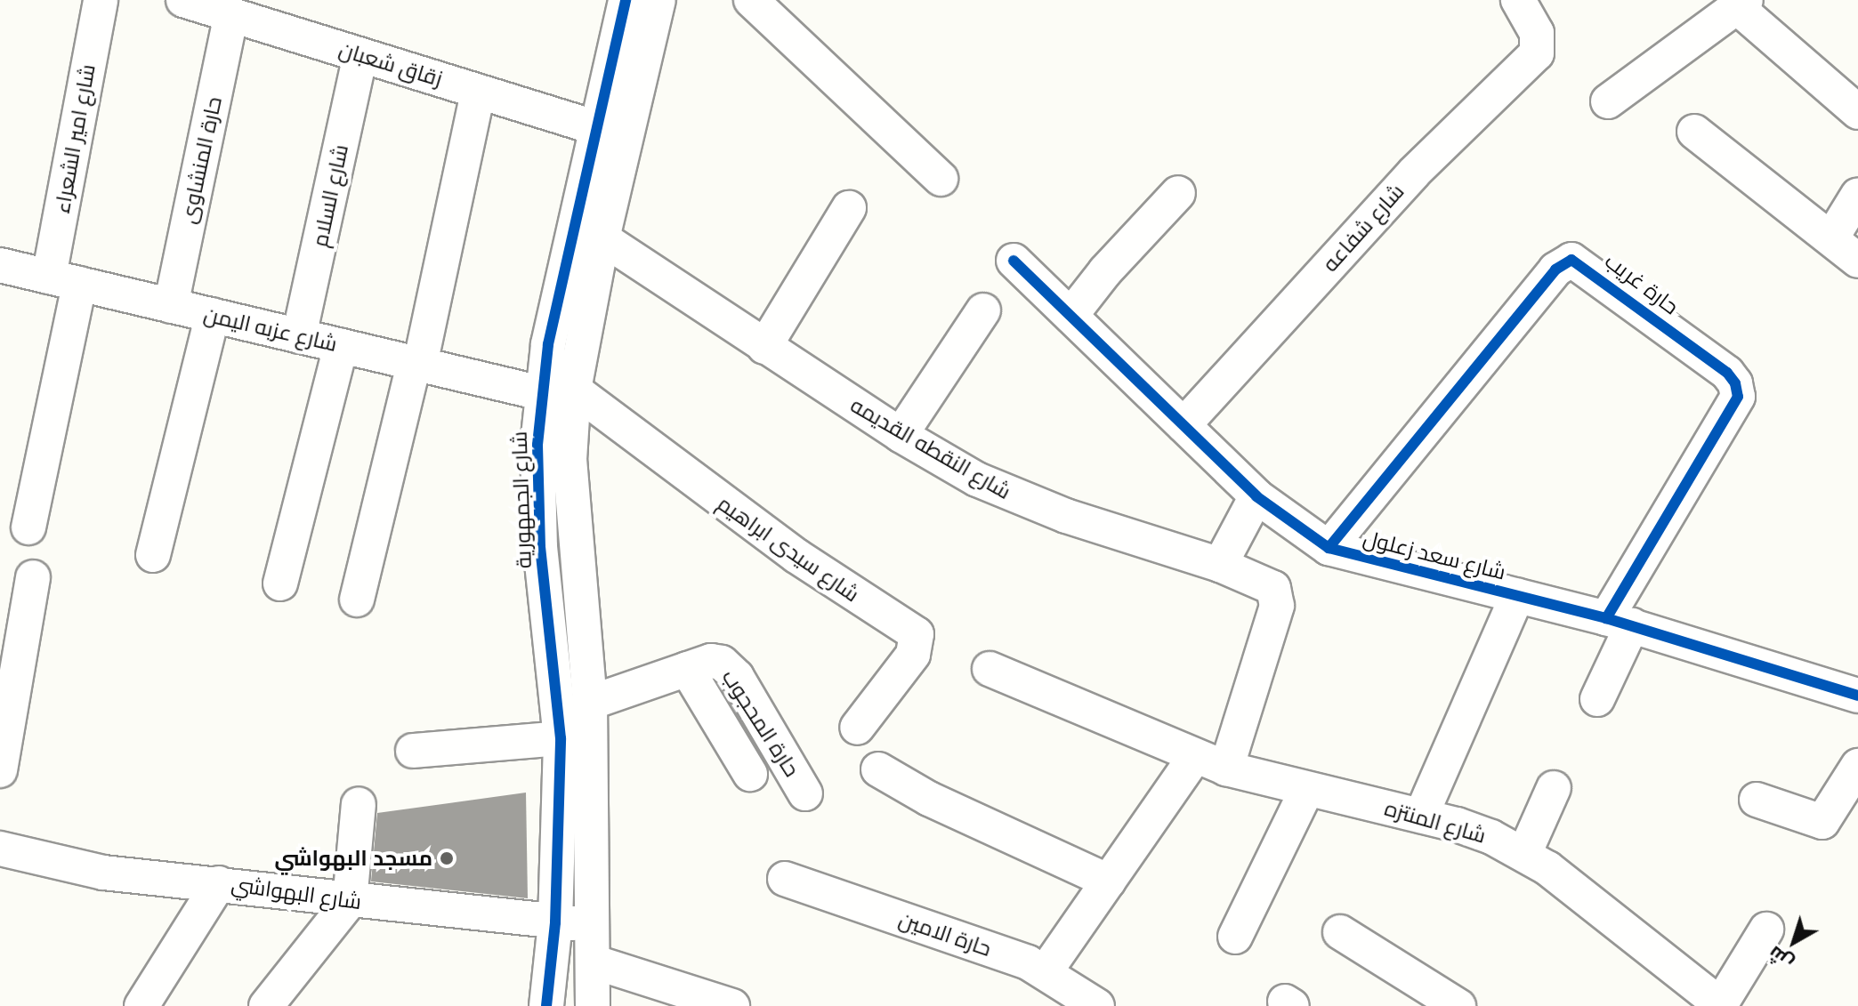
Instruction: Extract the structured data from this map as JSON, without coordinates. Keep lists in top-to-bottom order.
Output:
{
  "streets": {
    "street": [
      "زقاق شعبان",
      "شارع امير الشعراء",
      "حارة المنشاوى",
      "شارع السلام",
      "شارع شفاعه",
      "حارة غريب",
      "شارع عزبه اليمن",
      "شارع النقطه القديمه",
      "شارع الجمهورية",
      "شارع سيدى ابراهيم",
      "شارع سعد زعلول",
      "حارة المحجوب",
      "شارع المنتزه",
      "شارع البهواشي",
      "حارة الامين"
    ]
  },
  "crossings": [
    ["زقاق شعبان", "حارة المنشاوى"],
    ["زقاق شعبان", "شارع السلام"],
    ["زقاق شعبان", "شارع الجمهورية"],
    ["شارع امير الشعراء", "شارع عزبه اليمن"],
    ["حارة المنشاوى", "شارع عزبه اليمن"],
    ["شارع السلام", "شارع عزبه اليمن"],
    ["شارع شفاعه", "شارع سعد زعلول"],
    ["حارة غريب", "شارع سعد زعلول"],
    ["شارع عزبه اليمن", "شارع الجمهورية"],
    ["شارع عزبه اليمن", "شارع سيدى ابراهيم"],
    ["شارع النقطه القديمه", "شارع الجمهورية"],
    ["شارع النقطه القديمه", "شارع المنتزه"],
    ["شارع الجمهورية", "شارع سيدى ابراهيم"],
    ["شارع الجمهورية", "حارة المحجوب"],
    ["شارع الجمهورية", "شارع البهواشي"]
  ],
  "places": ["مسجد البهواشي"],
  "north": "bottom left"
}
